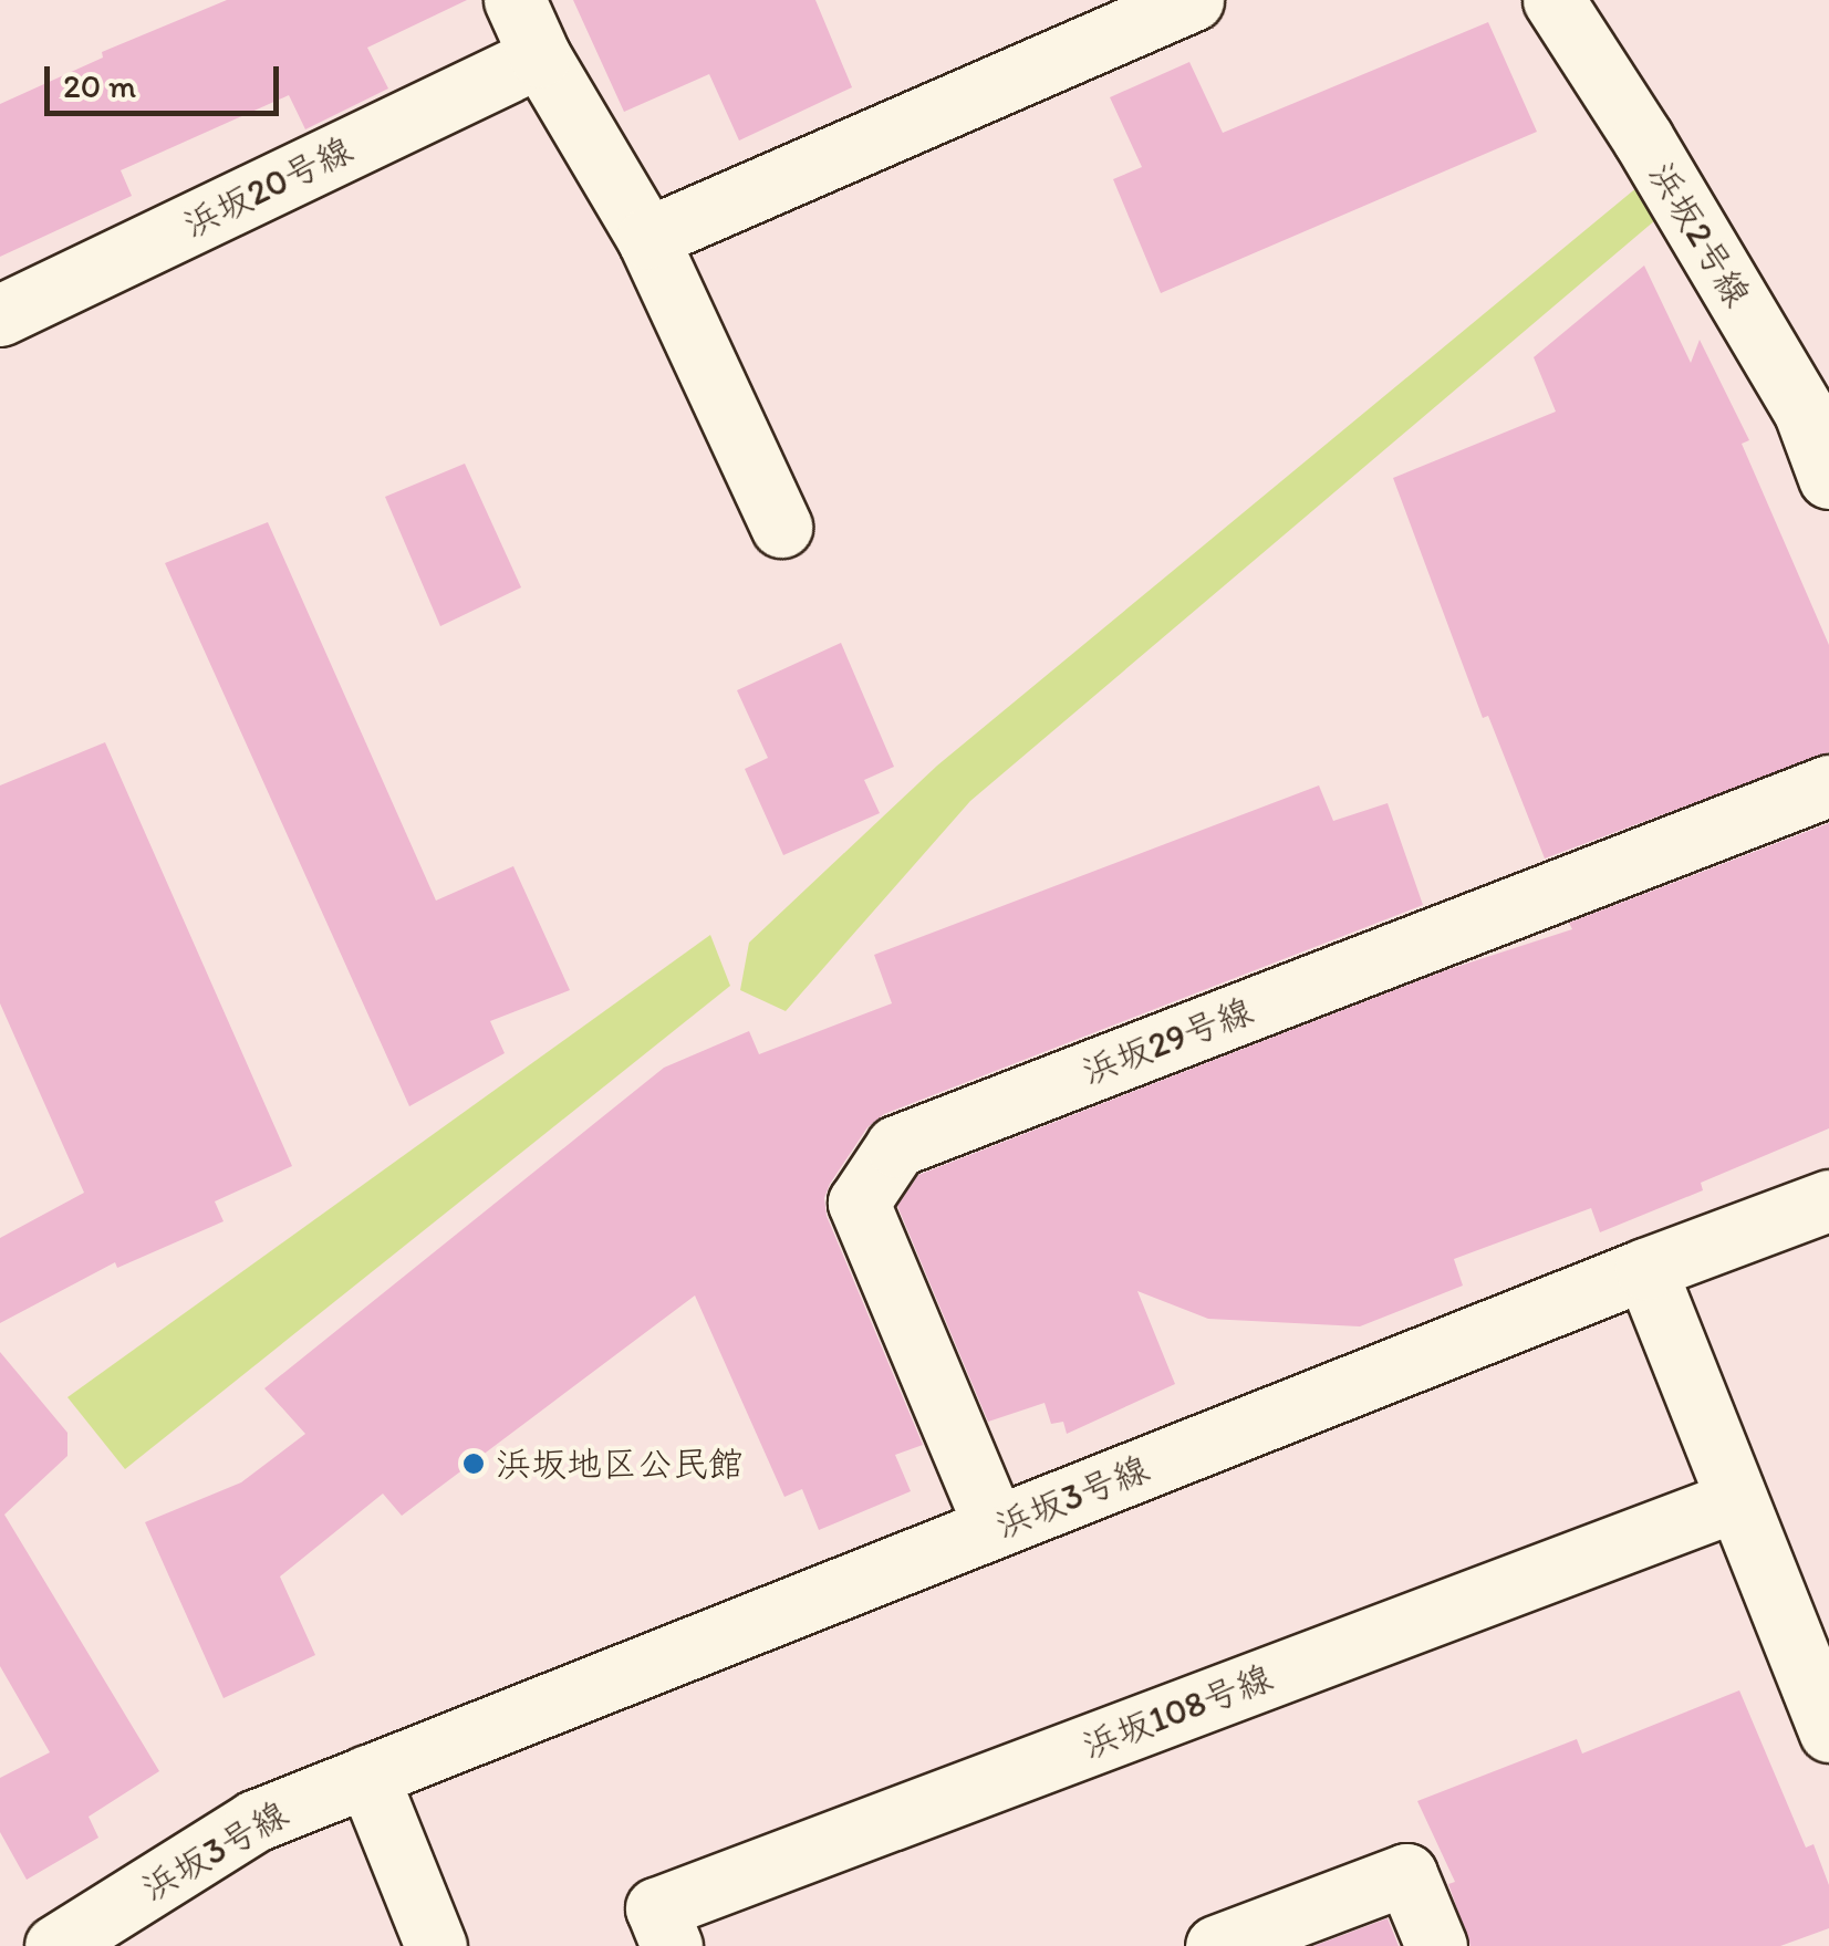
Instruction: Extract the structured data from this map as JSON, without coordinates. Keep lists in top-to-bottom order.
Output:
{
  "streets": {
    "street": [
      "浜坂20号線",
      "浜坂2号線",
      "浜坂29号線",
      "浜坂3号線",
      "浜坂108号線"
    ]
  },
  "crossings": [
    ["浜坂29号線", "浜坂3号線"]
  ],
  "places": ["浜坂地区公民館"],
  "scale_bar": "20 m"
}
